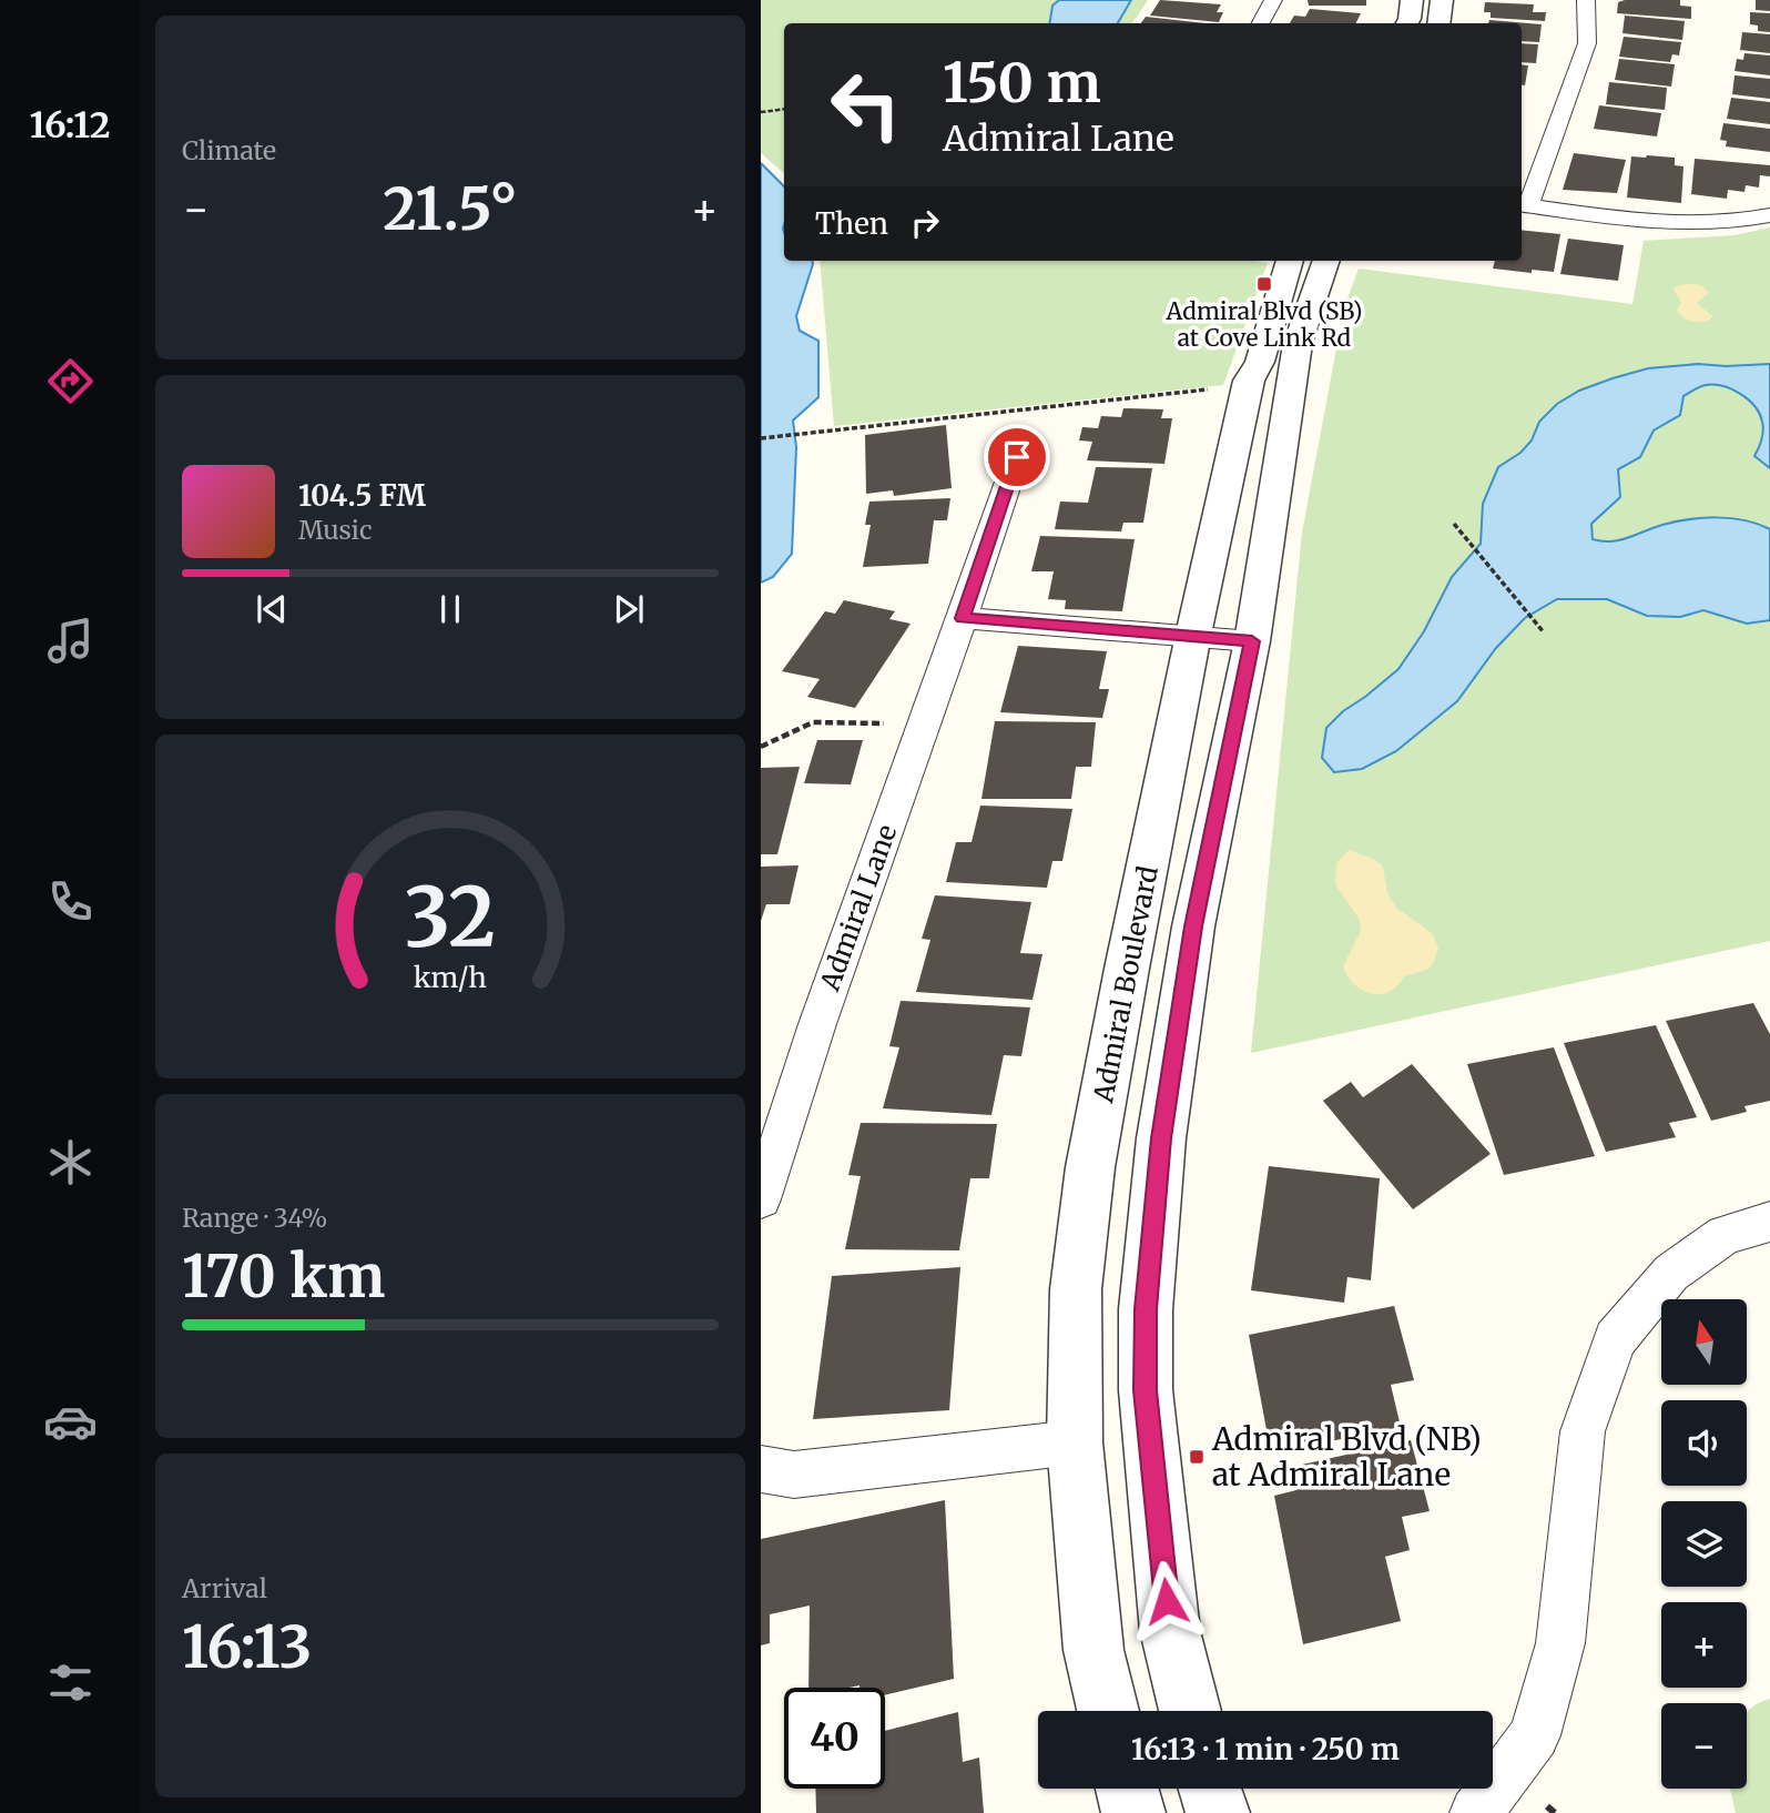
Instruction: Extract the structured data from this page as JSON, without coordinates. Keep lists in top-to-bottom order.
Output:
{
  "streets": {
    "street": ["Admiral Lane", "Admiral Boulevard"]
  },
  "places": {
    "transit": ["Admiral Blvd (SB) at Cove Link Rd", "Admiral Blvd (NB) at Admiral Lane"]
  },
  "north": "top",
  "page": {
    "tabs": "16:12",
    "tile": [
      "Climate",
      ["Range · 34%", "170 km"],
      ["Arrival", "16:13"]
    ],
    "turn": ["150 m", "Admiral Lane"],
    "heat": ["−", "21.5°", "+"],
    "then": "Then",
    "song": ["104.5 FM", "Music"],
    "map_buttons": ["+", "−"],
    "limit": "40",
    "trip": "16:13 · 1 min · 250 m",
    "gauge": ["32", "km/h"]
  }
}
